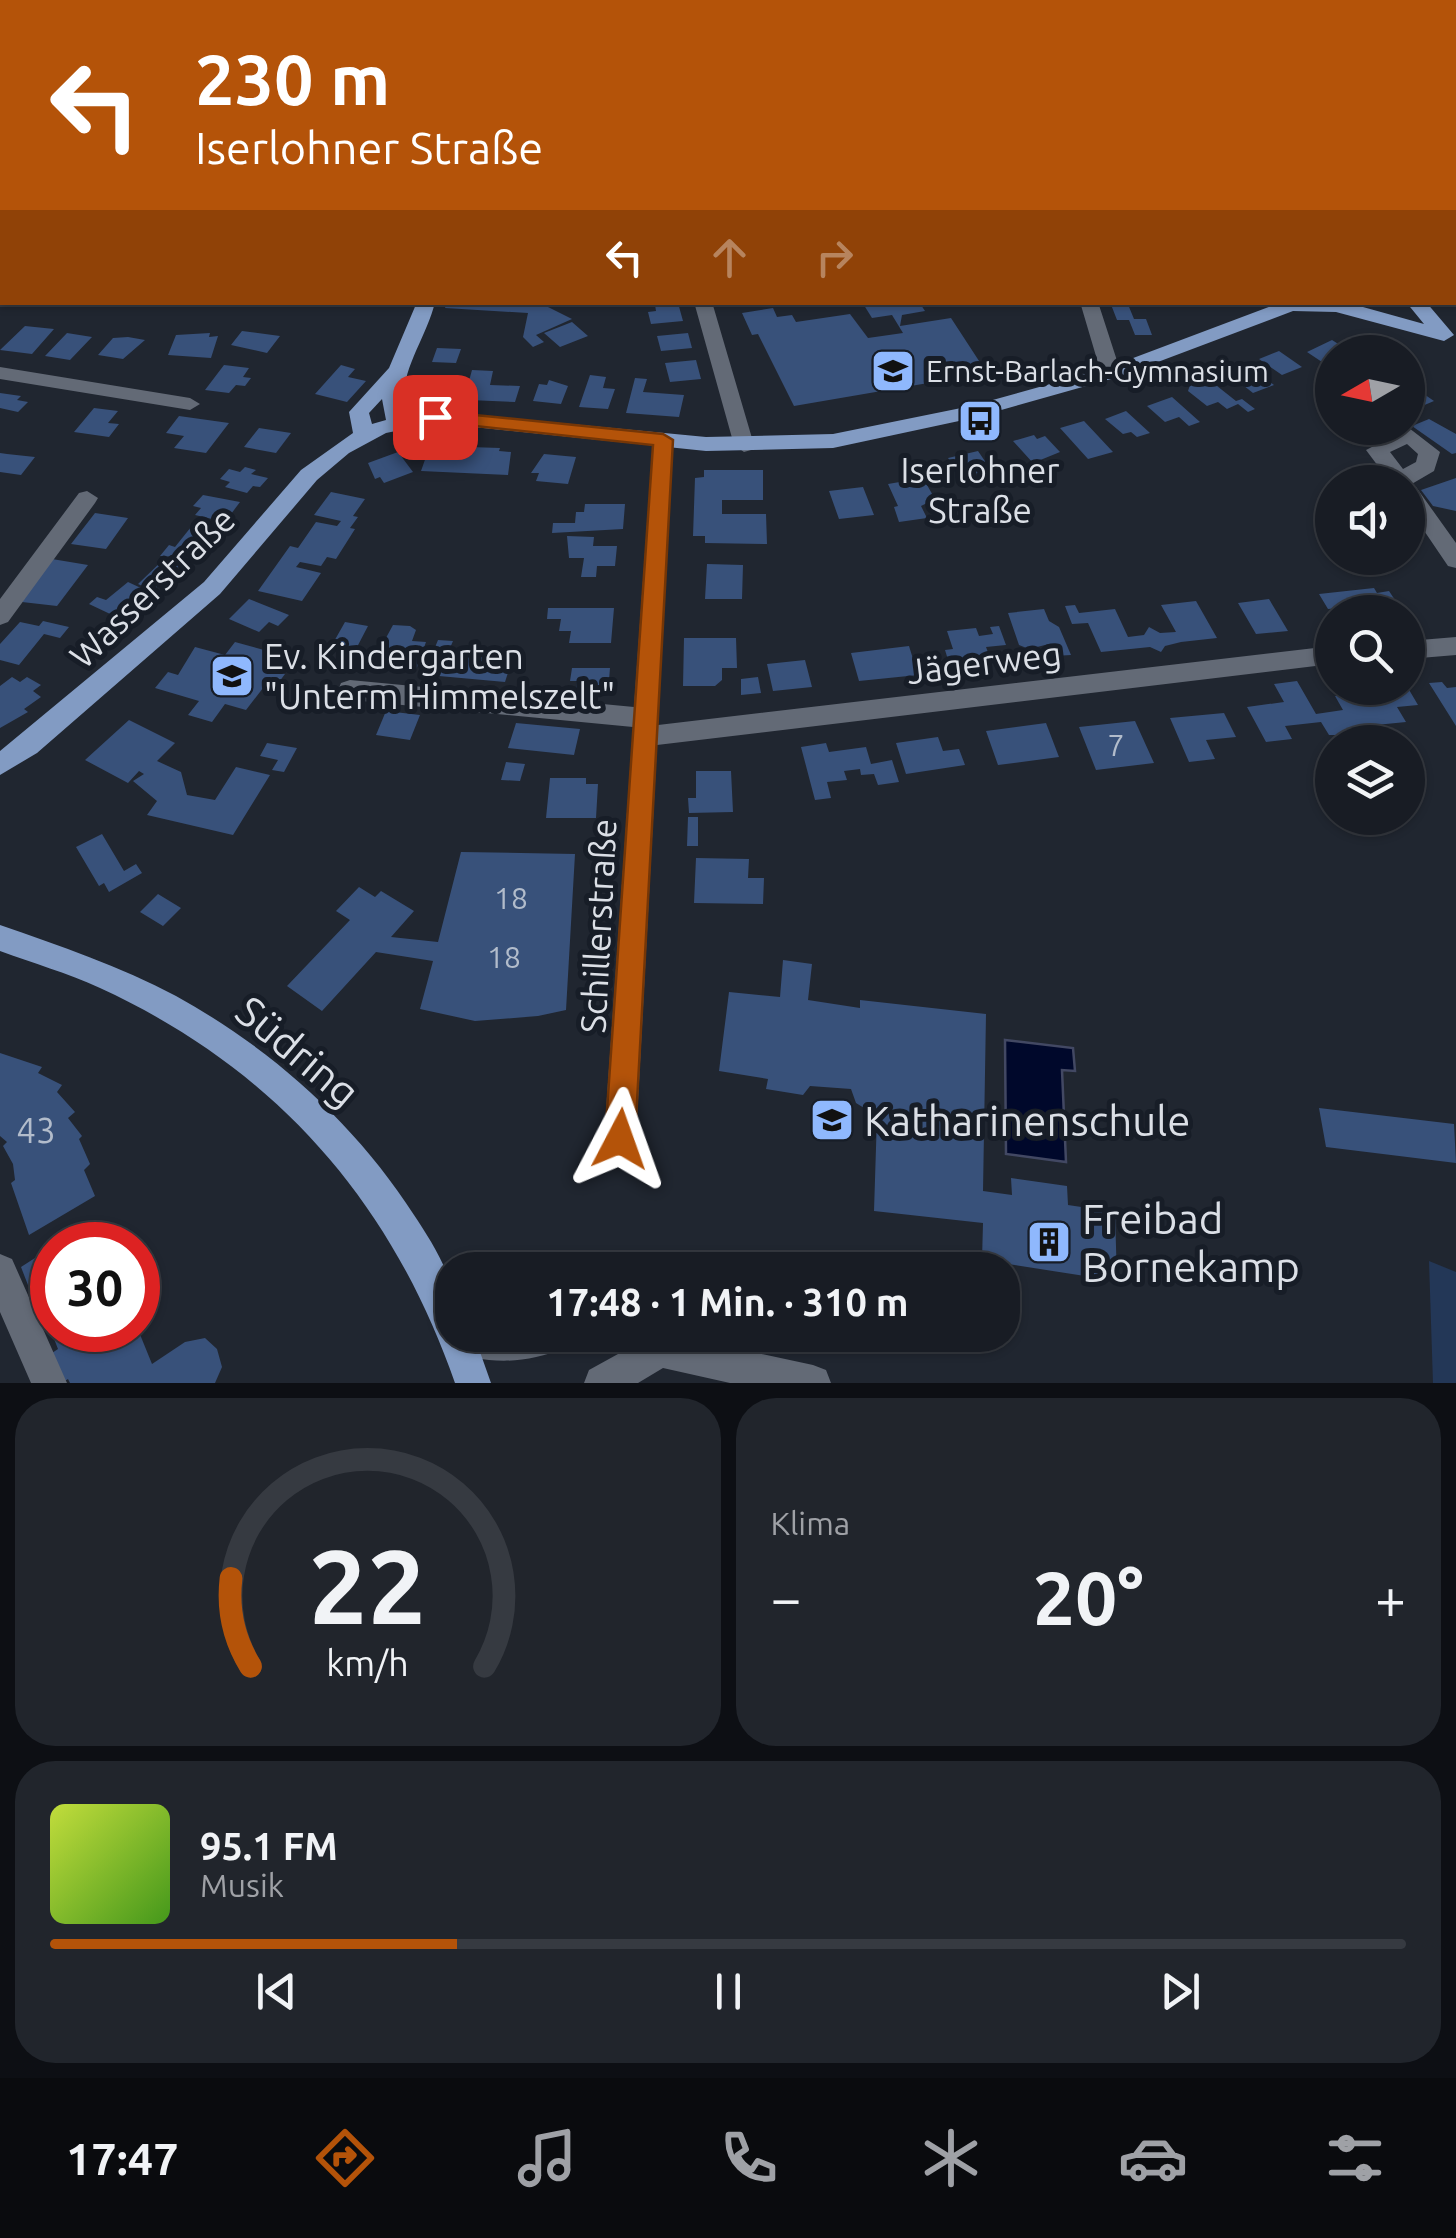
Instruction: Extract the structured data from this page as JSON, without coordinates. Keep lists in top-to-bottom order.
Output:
{
  "streets": {
    "main road": ["Wasserstraße", "Südring"],
    "street": ["Jägerweg", "Schillerstraße"]
  },
  "crossings": [
    ["Jägerweg", "Schillerstraße"]
  ],
  "places": {
    "school or university": ["Ernst-Barlach-Gymnasium", "Ev. Kindergarten \"Unterm Himmelszelt\"", "Katharinenschule"],
    "bus stop": ["Iserlohner Straße"],
    "building": ["Freibad Bornekamp"]
  },
  "house_numbers": [
    "7",
    "18",
    "18",
    "43"
  ],
  "north": "left",
  "page": {
    "turn": ["230 m", "Iserlohner Straße"],
    "limit": "30",
    "trip": "17:48 · 1 Min. · 310 m",
    "tile": "Klima",
    "heat": ["−", "20°", "+"],
    "song": ["95.1 FM", "Musik"],
    "tabs": "17:47",
    "gauge": ["22", "km/h"]
  }
}
